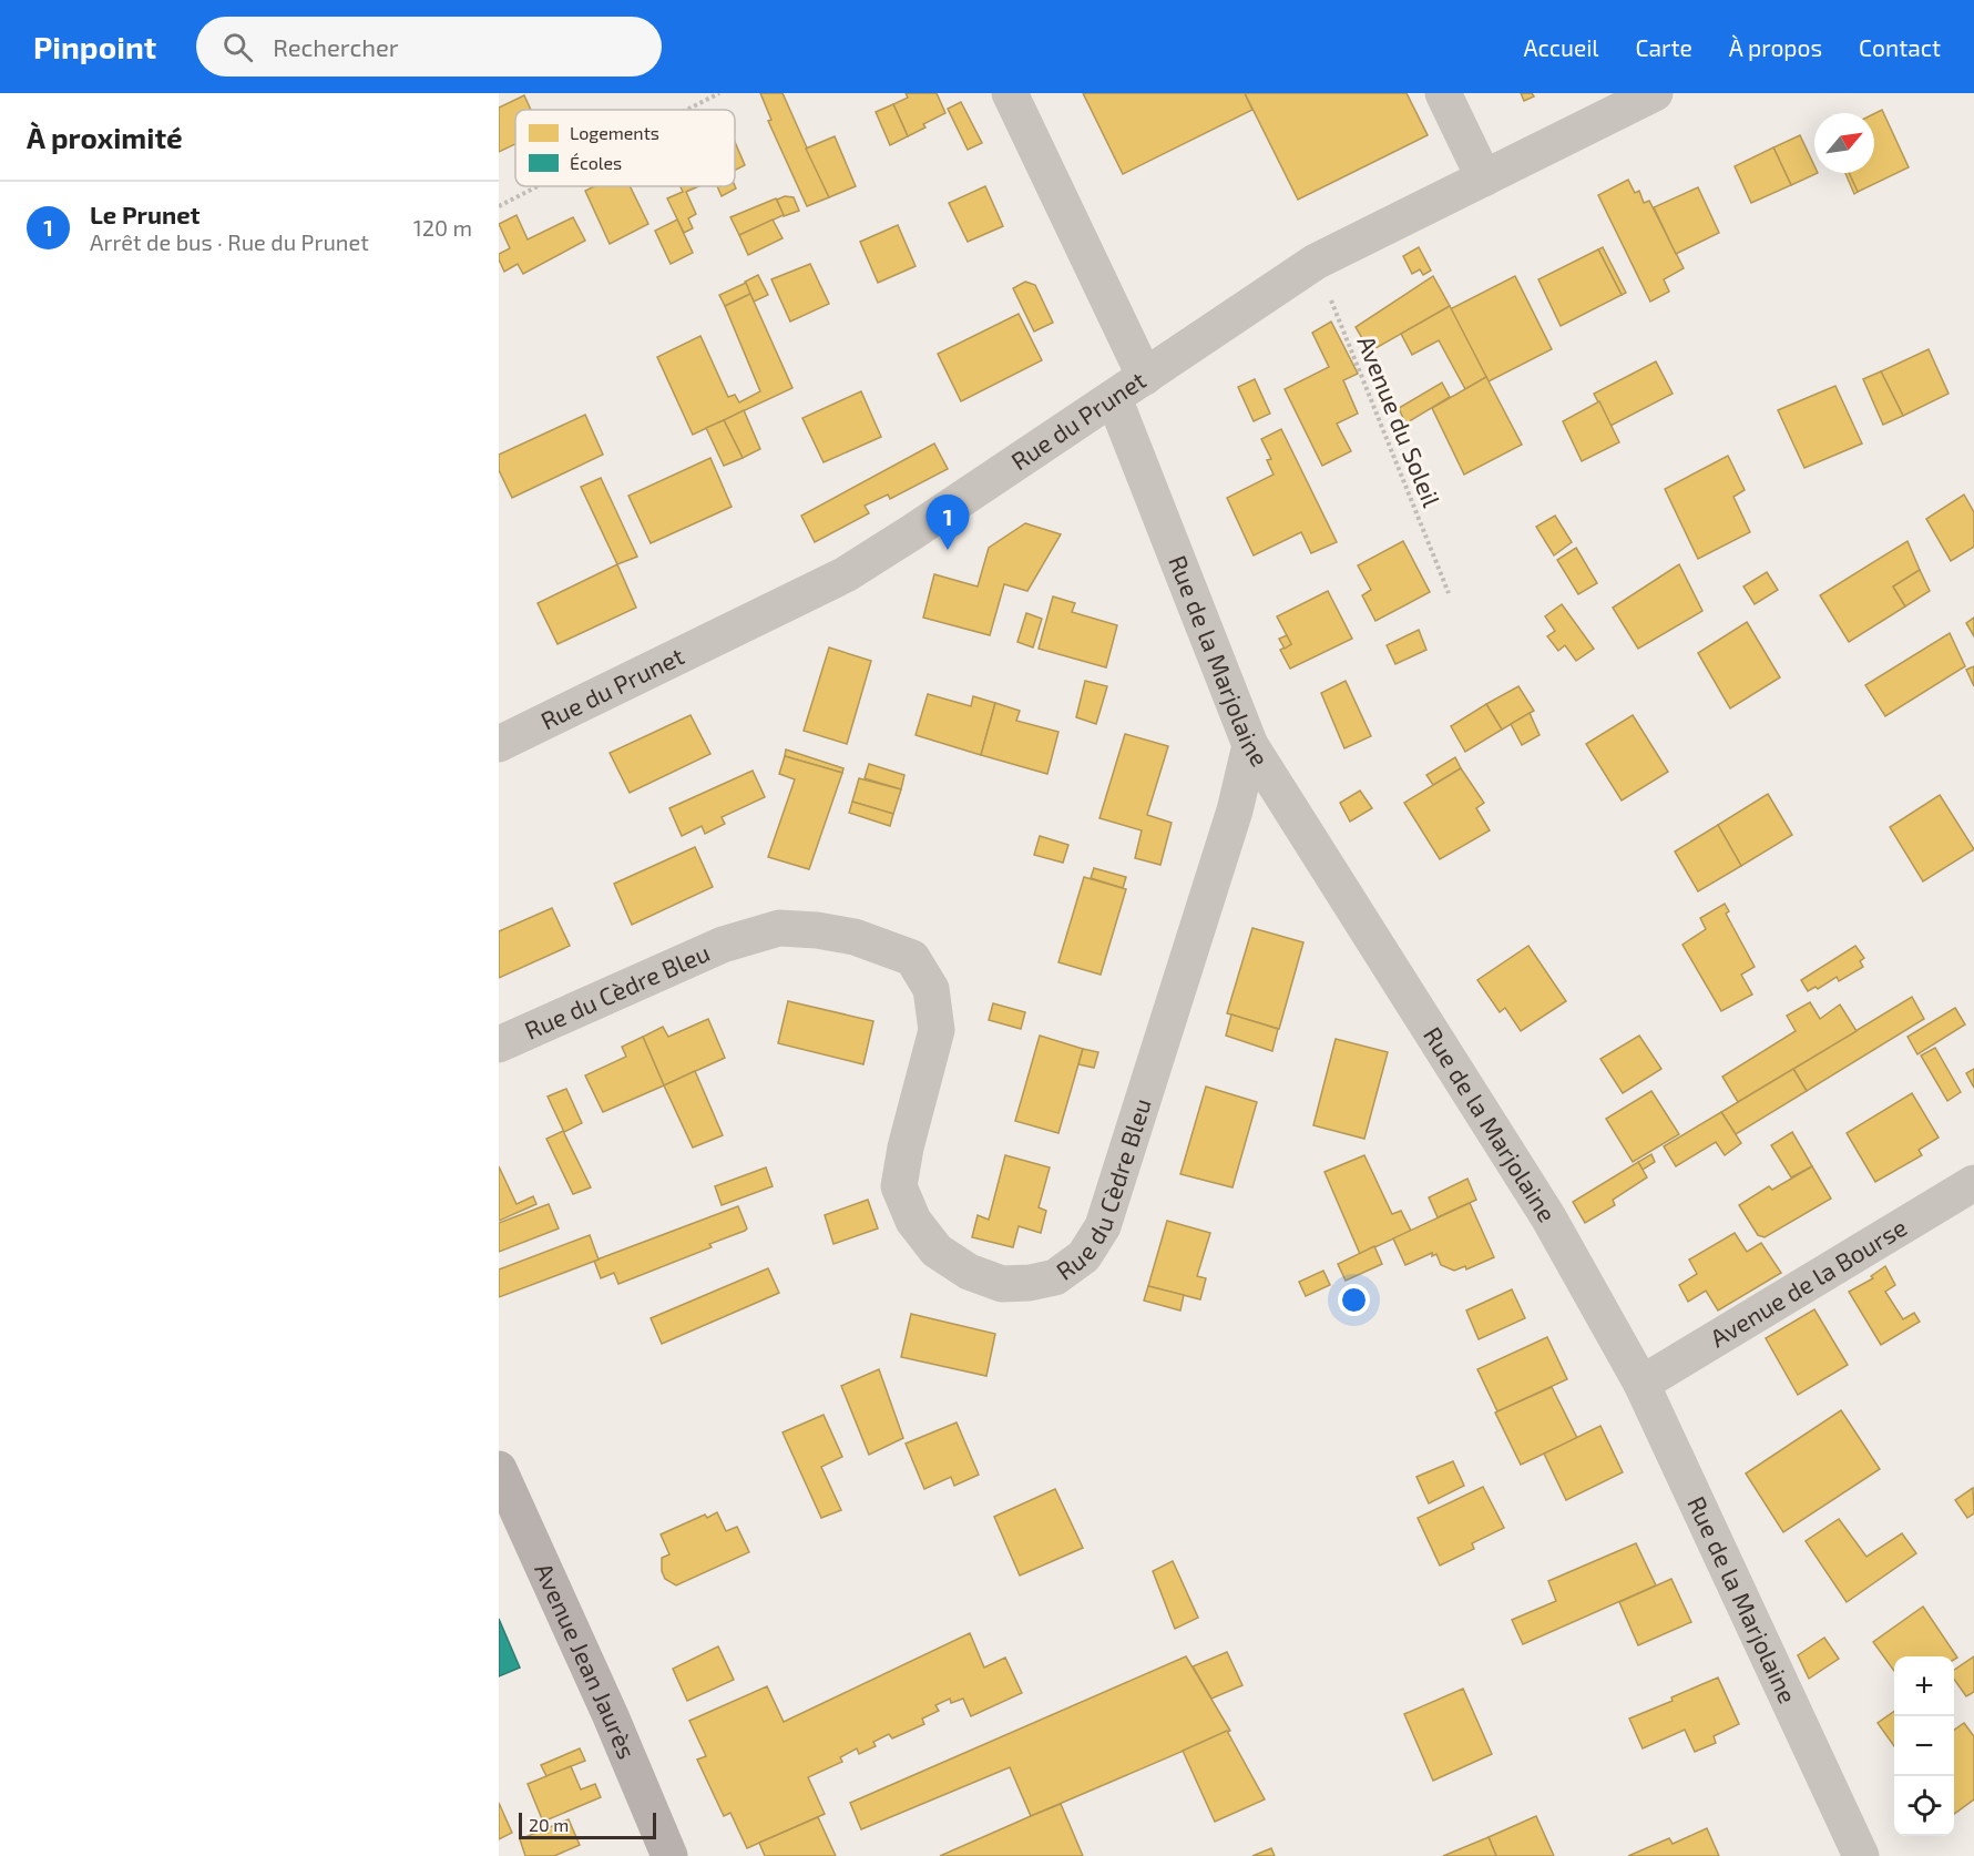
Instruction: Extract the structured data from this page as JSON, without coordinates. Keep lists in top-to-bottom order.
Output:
{
  "streets": {
    "main road": ["Avenue Jean Jaurès"],
    "street": [
      "Rue du Prunet",
      "Rue de la Marjolaine",
      "Rue du Cèdre Bleu",
      "Avenue de la Bourse"
    ],
    "path": ["Avenue du Soleil"]
  },
  "crossings": [
    ["Rue du Prunet", "Avenue du Soleil"],
    ["Rue du Prunet", "Rue de la Marjolaine"],
    ["Rue de la Marjolaine", "Rue du Cèdre Bleu"],
    ["Rue de la Marjolaine", "Avenue de la Bourse"]
  ],
  "legend": ["Logements", "Écoles"],
  "scale_bar": "20 m",
  "north": "top right",
  "page": {
    "header": "Pinpoint",
    "search": "Rechercher",
    "nav": [
      "Accueil",
      "Carte",
      "À propos",
      "Contact"
    ],
    "heading": "À proximité",
    "list": [
      {
        "mark": "1",
        "name": "Le Prunet",
        "note": "Arrêt de bus · Rue du Prunet",
        "value": "120 m"
      }
    ],
    "pins": "1",
    "map_buttons": ["+", "−"],
    "scale": "20 m"
  }
}
